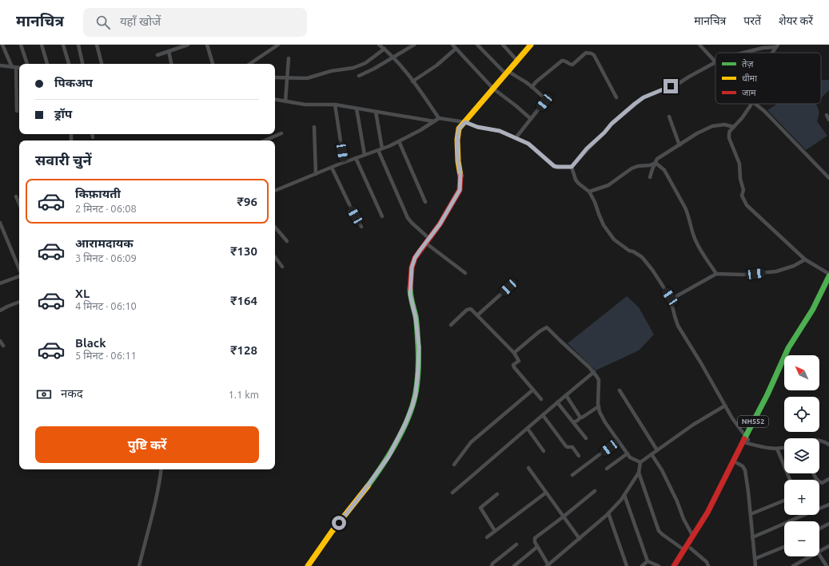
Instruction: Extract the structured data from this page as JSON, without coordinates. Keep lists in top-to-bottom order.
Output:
{
  "streets": {
    "main road": ["NH552"]
  },
  "legend": ["तेज़", "धीमा", "जाम"],
  "north": "top left",
  "page": {
    "header": "मानचित्र",
    "search": "यहाँ खोजें",
    "nav": ["मानचित्र", "परतें", "शेयर करें"],
    "banner": ["पिकअप", "ड्रॉप"],
    "heading": "सवारी चुनें",
    "list": [
      {
        "name": "किफ़ायती",
        "note": "2 मिनट · 06:08",
        "value": "₹96"
      },
      {
        "name": "आरामदायक",
        "note": "3 मिनट · 06:09",
        "value": "₹130"
      },
      {
        "name": "XL",
        "note": "4 मिनट · 06:10",
        "value": "₹164"
      },
      {
        "name": "Black",
        "note": "5 मिनट · 06:11",
        "value": "₹128"
      }
    ],
    "map_buttons": ["+", "−"],
    "pay": ["नकद", "1.1 km"],
    "buttons": "पुष्टि करें"
  }
}
